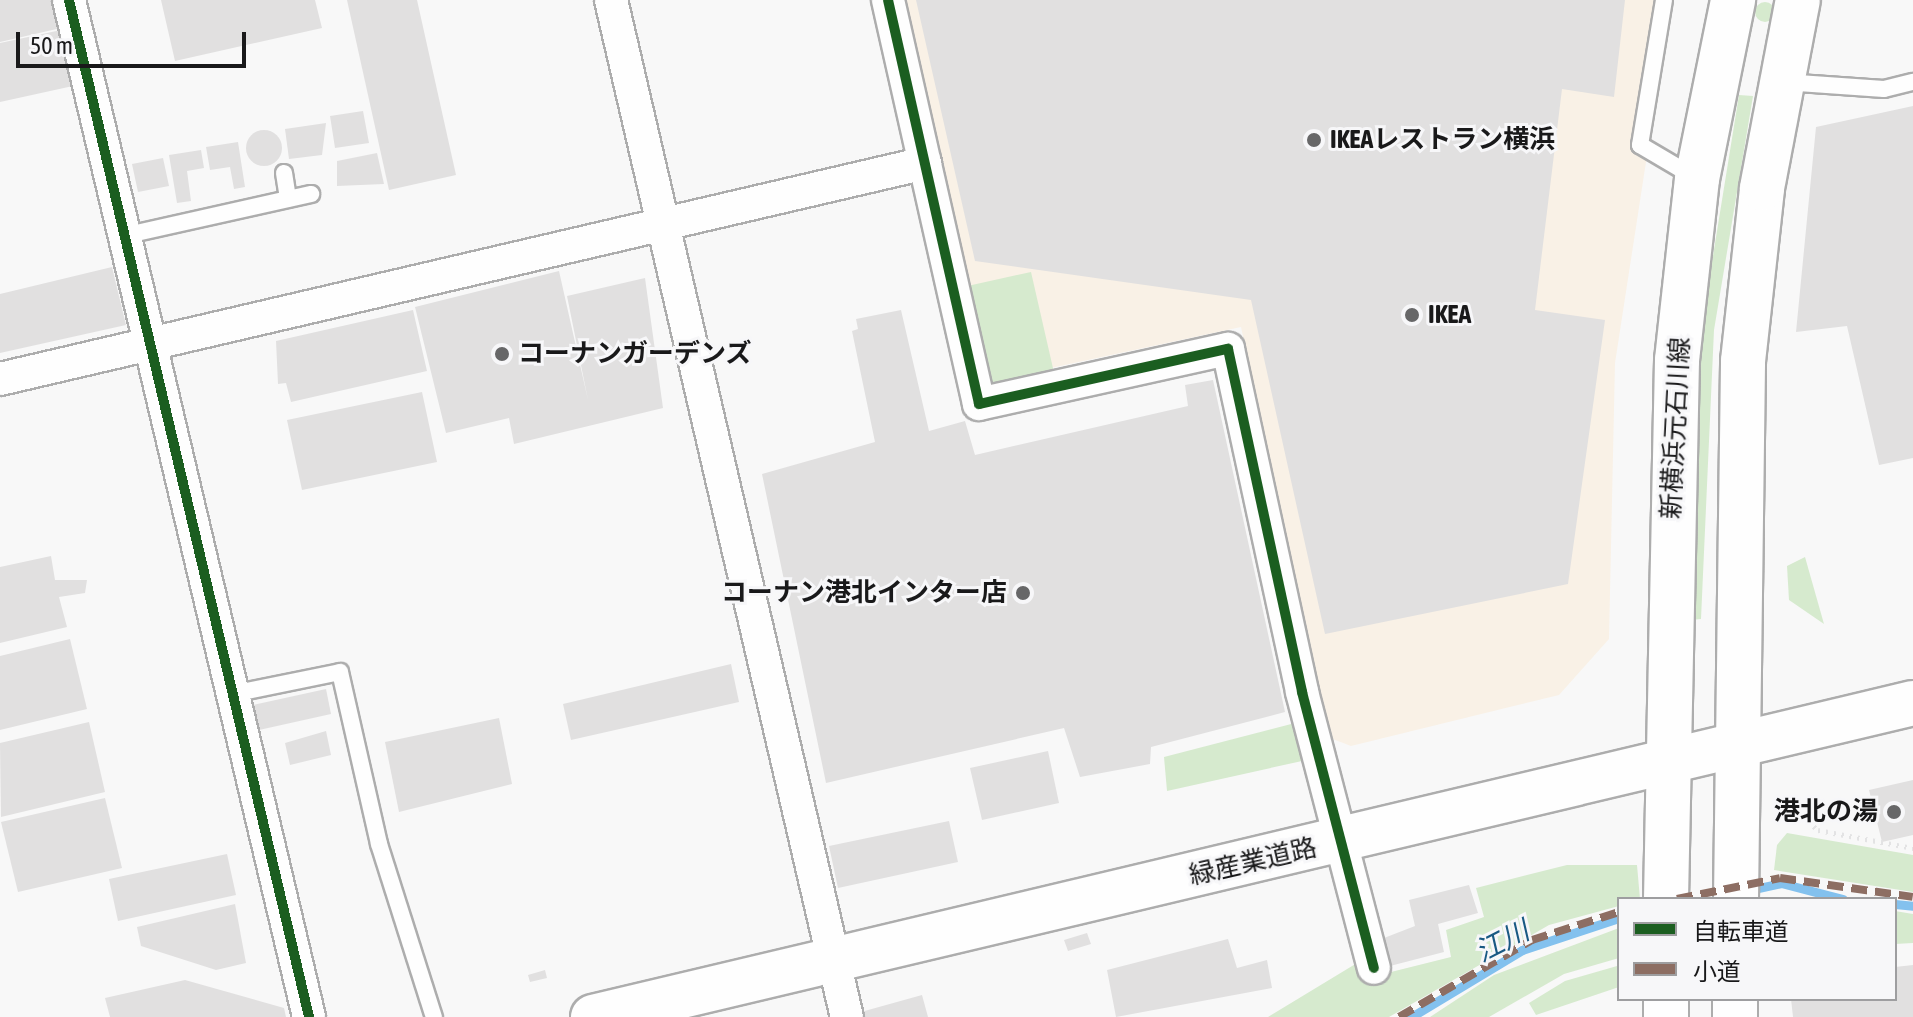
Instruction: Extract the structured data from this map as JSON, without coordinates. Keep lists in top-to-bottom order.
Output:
{
  "streets": {
    "street": ["新横浜元石川線", "緑産業道路"]
  },
  "crossings": [
    ["新横浜元石川線", "緑産業道路"]
  ],
  "water": ["江川"],
  "places": [
    "IKEAレストラン横浜",
    "IKEA",
    "コーナンガーデンズ",
    "コーナン港北インター店",
    "港北の湯"
  ],
  "legend": ["自転車道", "小道"],
  "scale_bar": "50 m"
}
